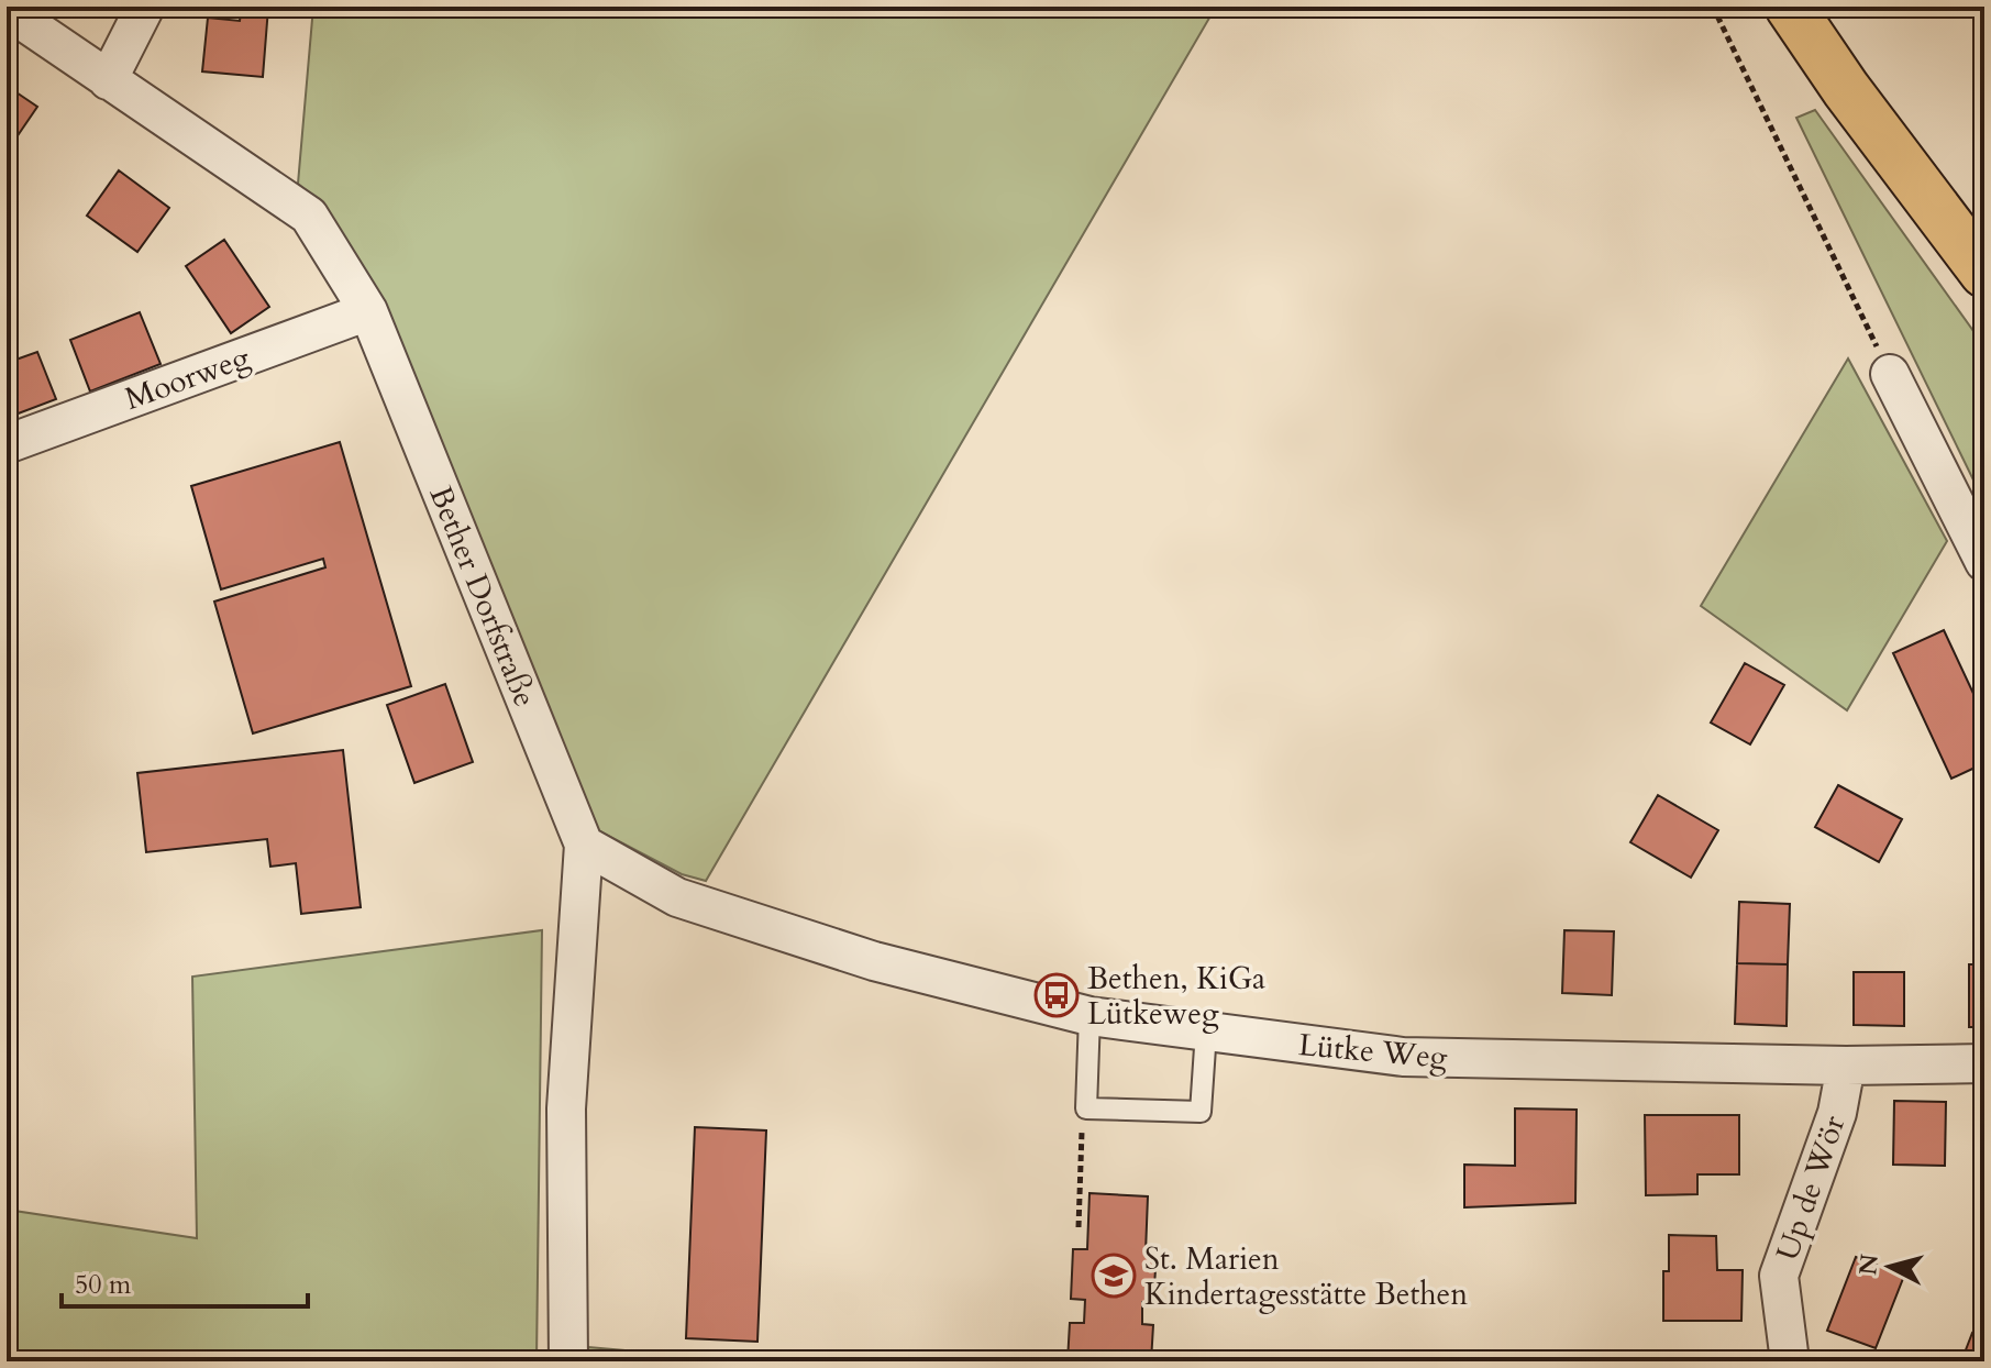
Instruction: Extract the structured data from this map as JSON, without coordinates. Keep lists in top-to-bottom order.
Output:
{
  "streets": {
    "street": [
      "Moorweg",
      "Bether Dorfstraße",
      "Lütke Weg",
      "Up de Wör"
    ]
  },
  "crossings": [
    ["Moorweg", "Bether Dorfstraße"],
    ["Bether Dorfstraße", "Lütke Weg"],
    ["Lütke Weg", "Up de Wör"]
  ],
  "places": {
    "bus stop": ["Bethen, KiGa Lütkeweg"],
    "school or university": ["St. Marien Kindertagesstätte Bethen"]
  },
  "scale_bar": "50 m",
  "north": "left"
}
